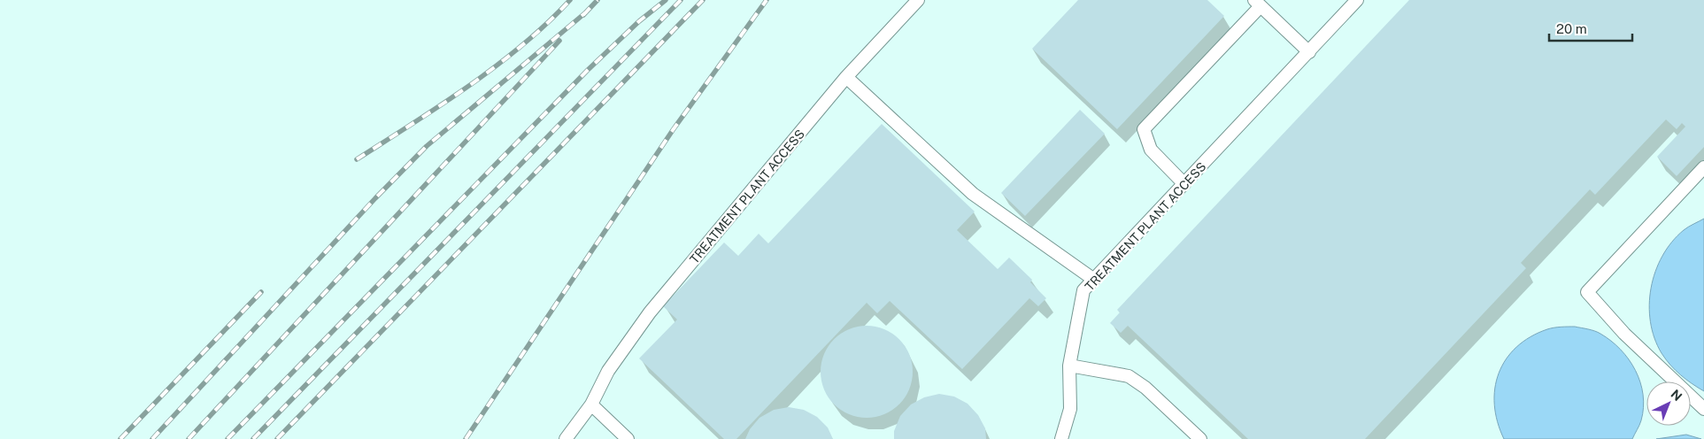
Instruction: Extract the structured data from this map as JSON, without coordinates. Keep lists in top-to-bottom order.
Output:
{
  "streets": {
    "lane": ["TREATMENT PLANT ACCESS"]
  },
  "scale_bar": "20 m",
  "north": "top right"
}
